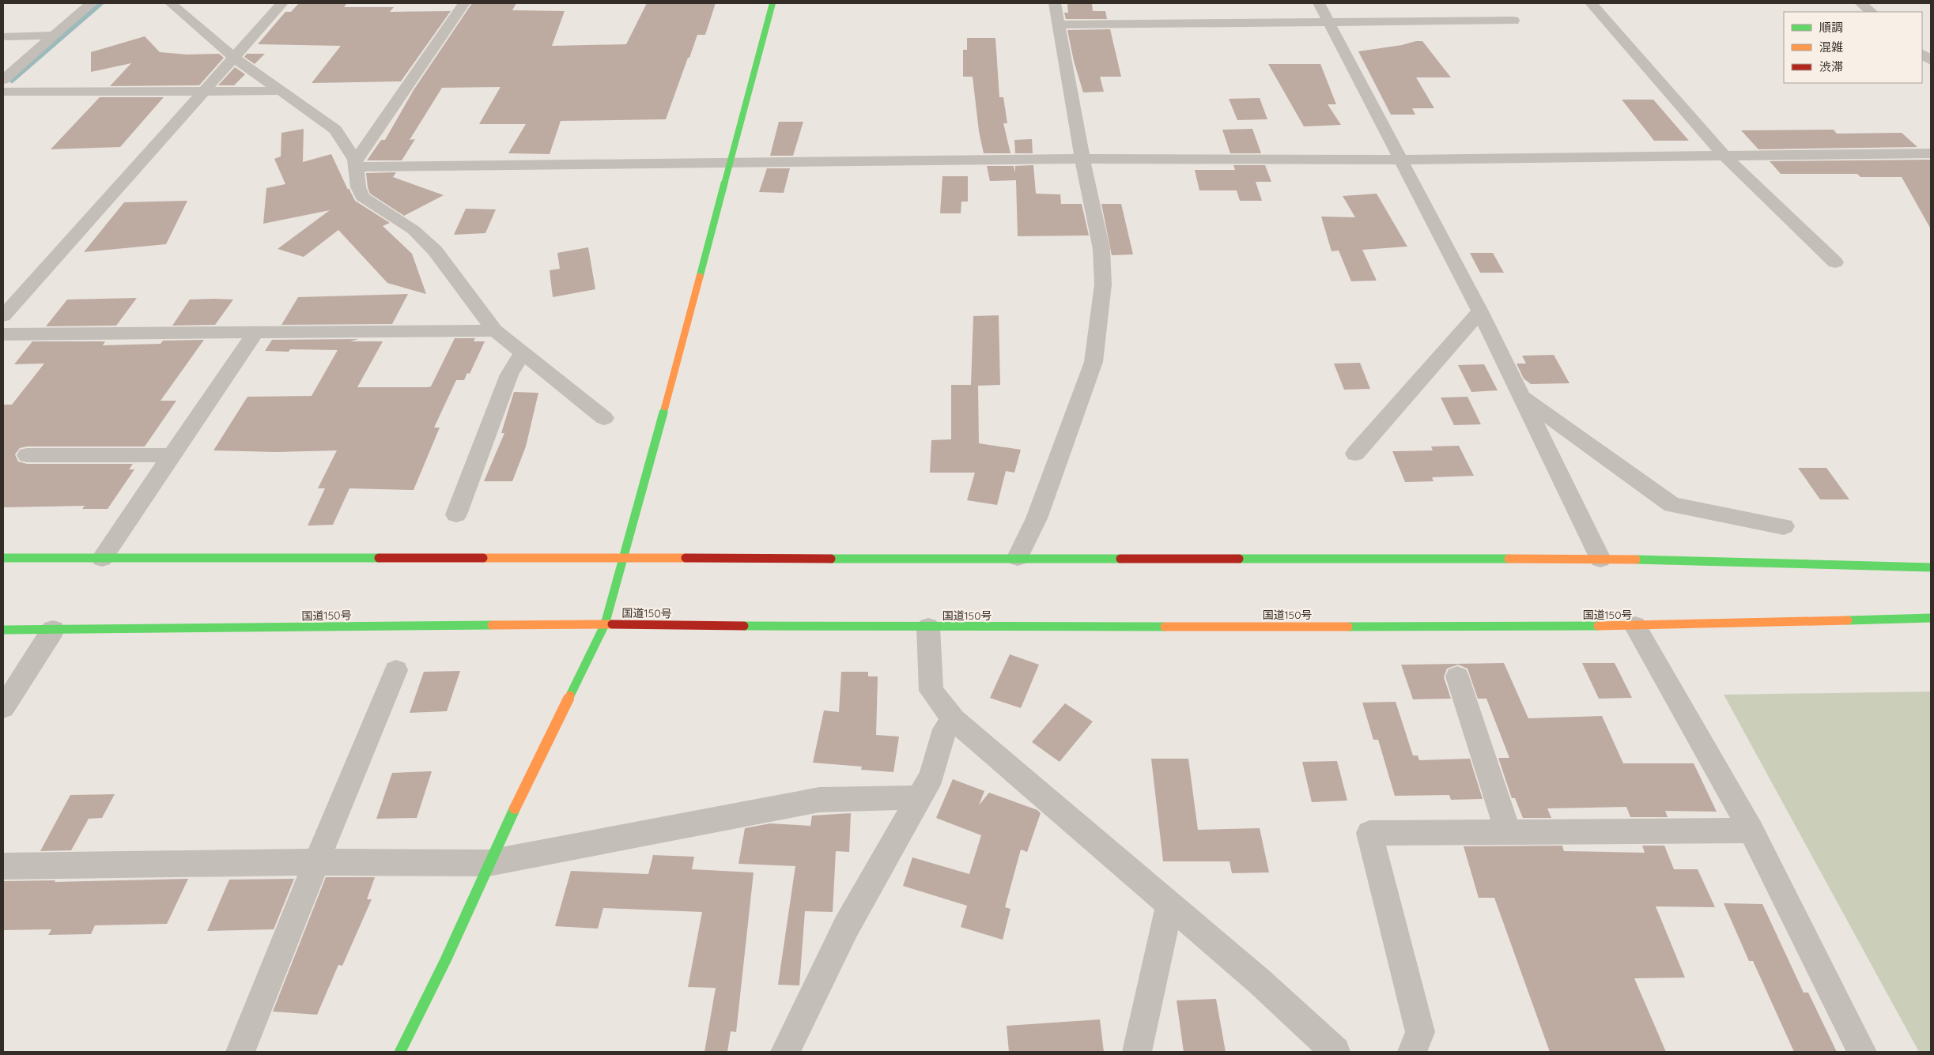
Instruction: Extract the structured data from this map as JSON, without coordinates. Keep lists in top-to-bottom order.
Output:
{
  "streets": {
    "main road": ["国道150号"]
  },
  "legend": ["順調", "混雑", "渋滞"]
}
